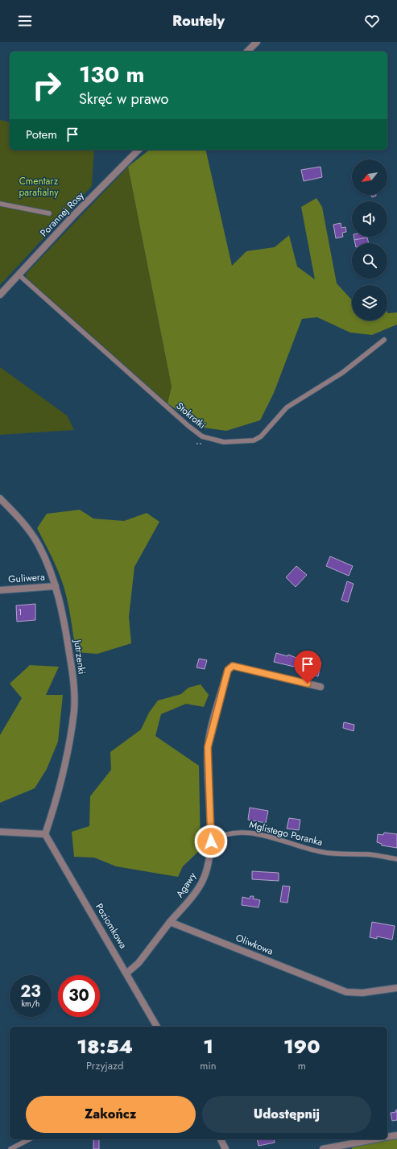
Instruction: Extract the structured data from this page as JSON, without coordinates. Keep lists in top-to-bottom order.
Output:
{
  "streets": {
    "street": [
      "Porannej Rosy",
      "Guliwera",
      "Jutrzenki",
      "Agawy",
      "Poziomkowa",
      "Oliwkowa"
    ],
    "lane": ["Stokrotki", "Mglistego Poranka"]
  },
  "crossings": [
    ["Porannej Rosy", "Stokrotki"],
    ["Guliwera", "Jutrzenki"],
    ["Jutrzenki", "Poziomkowa"],
    ["Mglistego Poranka", "Agawy"],
    ["Agawy", "Oliwkowa"]
  ],
  "parks": ["Cmentarz parafialny"],
  "house_numbers": ["1"],
  "north": "bottom left",
  "page": {
    "header": "Routely",
    "turn": ["130 m", "Skręć w prawo"],
    "then": "Potem",
    "speed": "23 km/h",
    "limit": "30",
    "eta": [
      "18:54",
      "Przyjazd",
      "1",
      "min",
      "190",
      "m"
    ],
    "buttons": ["Zakończ", "Udostępnij"]
  }
}
